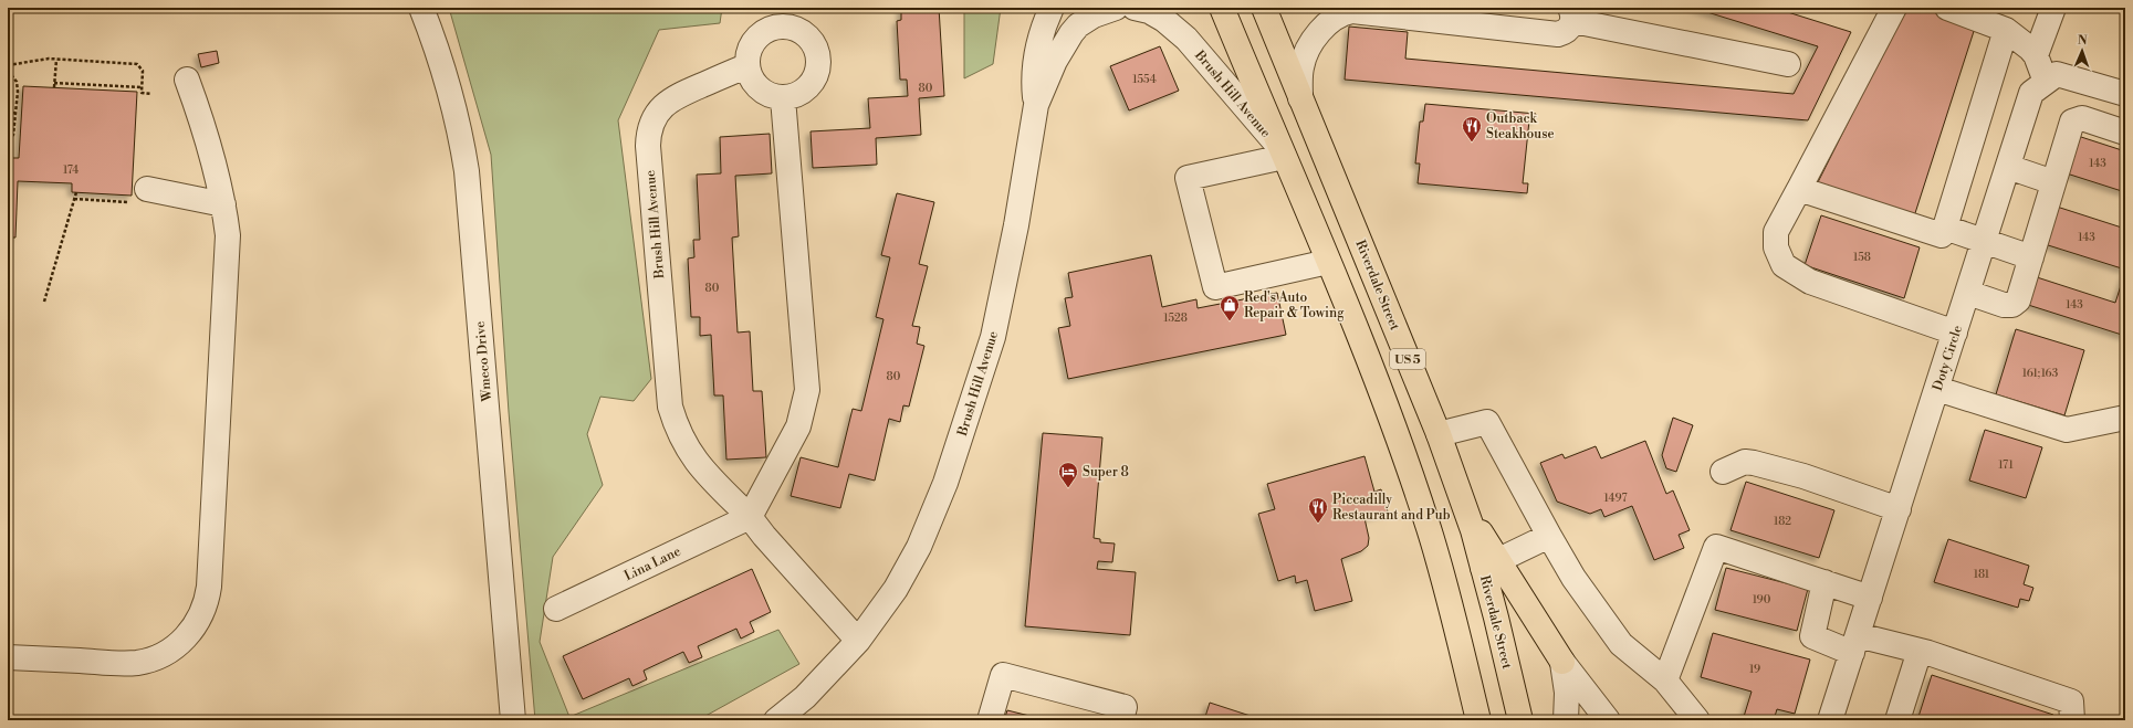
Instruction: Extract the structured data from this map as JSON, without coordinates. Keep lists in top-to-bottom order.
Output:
{
  "streets": {
    "main road": ["Riverdale Street", "US 5"],
    "street": [
      "Brush Hill Avenue",
      "Doty Circle",
      "Wmeco Drive",
      "Lina Lane"
    ]
  },
  "crossings": [
    ["Brush Hill Avenue", "US 5"],
    ["Brush Hill Avenue", "Lina Lane"]
  ],
  "places": {
    "restaurant": ["Outback Steakhouse", "Piccadilly Restaurant and Pub"],
    "shop": ["Red's Auto Repair & Towing"],
    "hotel": ["Super 8"]
  },
  "house_numbers": [
    "1554",
    "80",
    "143",
    "174",
    "143",
    "158",
    "80",
    "143",
    "1528",
    "161;163",
    "80",
    "171",
    "1497",
    "182",
    "181",
    "190",
    "19"
  ],
  "north": "top"
}
